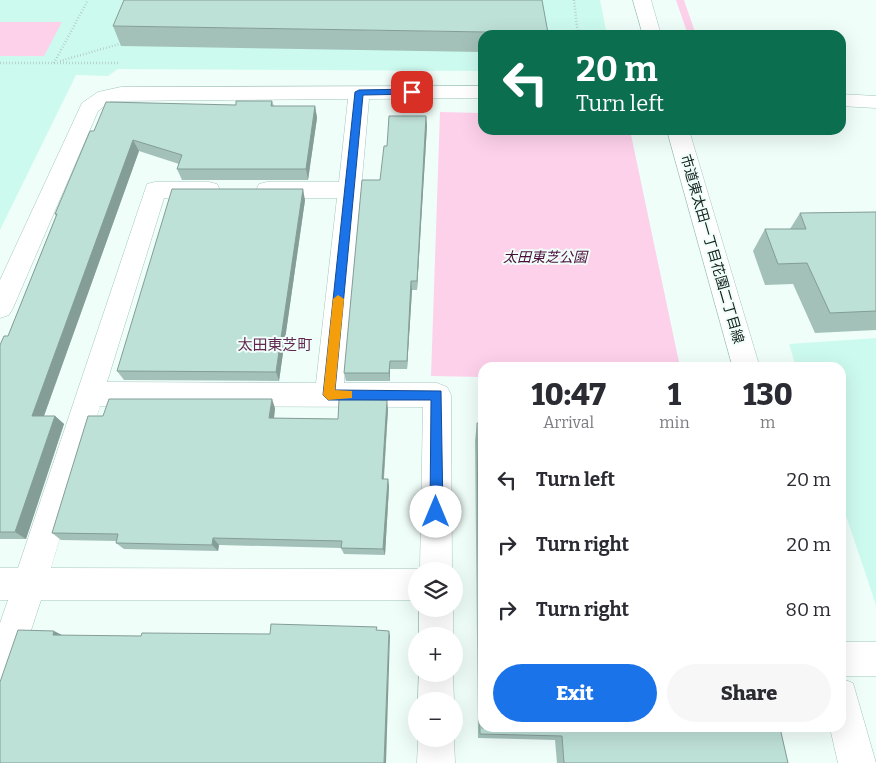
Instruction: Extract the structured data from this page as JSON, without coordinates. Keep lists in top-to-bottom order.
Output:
{
  "streets": {
    "street": ["市道東太田一丁目花園二丁目線"]
  },
  "districts": ["太田東芝町"],
  "parks": ["太田東芝公園"],
  "page": {
    "turn": ["20 m", "Turn left"],
    "eta": [
      "10:47",
      "Arrival",
      "1",
      "min",
      "130",
      "m"
    ],
    "list": [
      {
        "name": "Turn left",
        "value": "20 m"
      },
      {
        "name": "Turn right",
        "value": "20 m"
      },
      {
        "name": "Turn right",
        "value": "80 m"
      }
    ],
    "map_buttons": ["+", "−"],
    "buttons": ["Exit", "Share"]
  }
}
